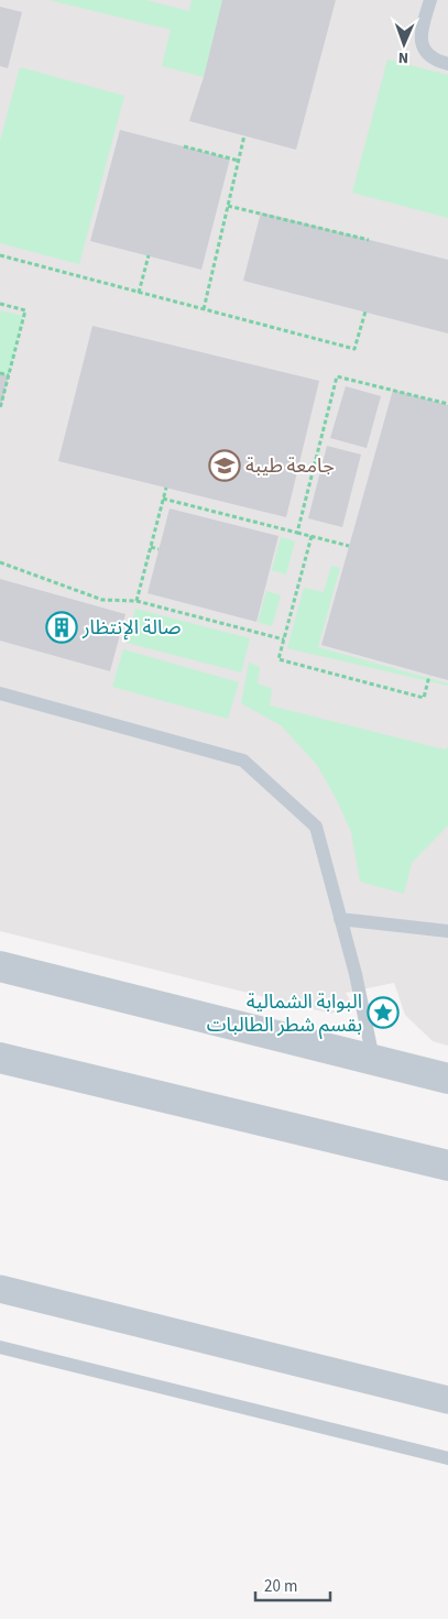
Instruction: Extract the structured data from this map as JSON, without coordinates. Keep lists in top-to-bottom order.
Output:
{
  "places": {
    "school or university": ["جامعة طيبة"],
    "building": ["صالة الإنتظار"],
    "place": ["البوابة الشمالية بقسم شطر الطالبات"]
  },
  "scale_bar": "20 m",
  "north": "bottom"
}
